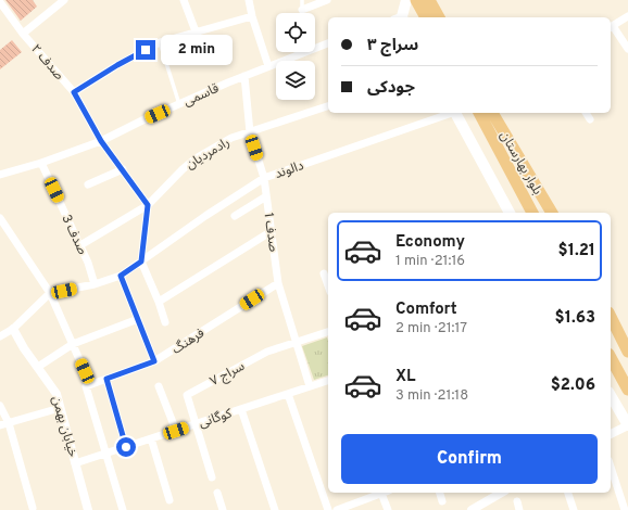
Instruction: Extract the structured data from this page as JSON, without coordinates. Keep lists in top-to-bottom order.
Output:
{
  "streets": {
    "main road": ["بلوار بهارستان"],
    "street": [
      "صدف ۲",
      "قاسمی",
      "رادمردیان",
      "دالوند",
      "صدف 1",
      "صدف 3",
      "فرهنگ",
      "سراج ۷",
      "کوگانی",
      "خیابان بهمن"
    ]
  },
  "crossings": [
    ["صدف ۲", "قاسمی"],
    ["صدف ۲", "رادمردیان"],
    ["قاسمی", "صدف 1"],
    ["قاسمی", "صدف 3"],
    ["رادمردیان", "صدف 1"],
    ["رادمردیان", "صدف 3"],
    ["دالوند", "صدف 1"],
    ["دالوند", "صدف 3"],
    ["صدف 1", "فرهنگ"],
    ["صدف 1", "سراج ۷"],
    ["صدف 1", "کوگانی"],
    ["سراج ۷", "کوگانی"],
    ["کوگانی", "خیابان بهمن"]
  ],
  "page": {
    "banner": ["سراج ۳", "جودکی"],
    "bubble": "2 min",
    "list": [
      {
        "name": "Economy",
        "note": "1 min · 21:16",
        "value": "$1.21"
      },
      {
        "name": "Comfort",
        "note": "2 min · 21:17",
        "value": "$1.63"
      },
      {
        "name": "XL",
        "note": "3 min · 21:18",
        "value": "$2.06"
      }
    ],
    "buttons": "Confirm"
  }
}
